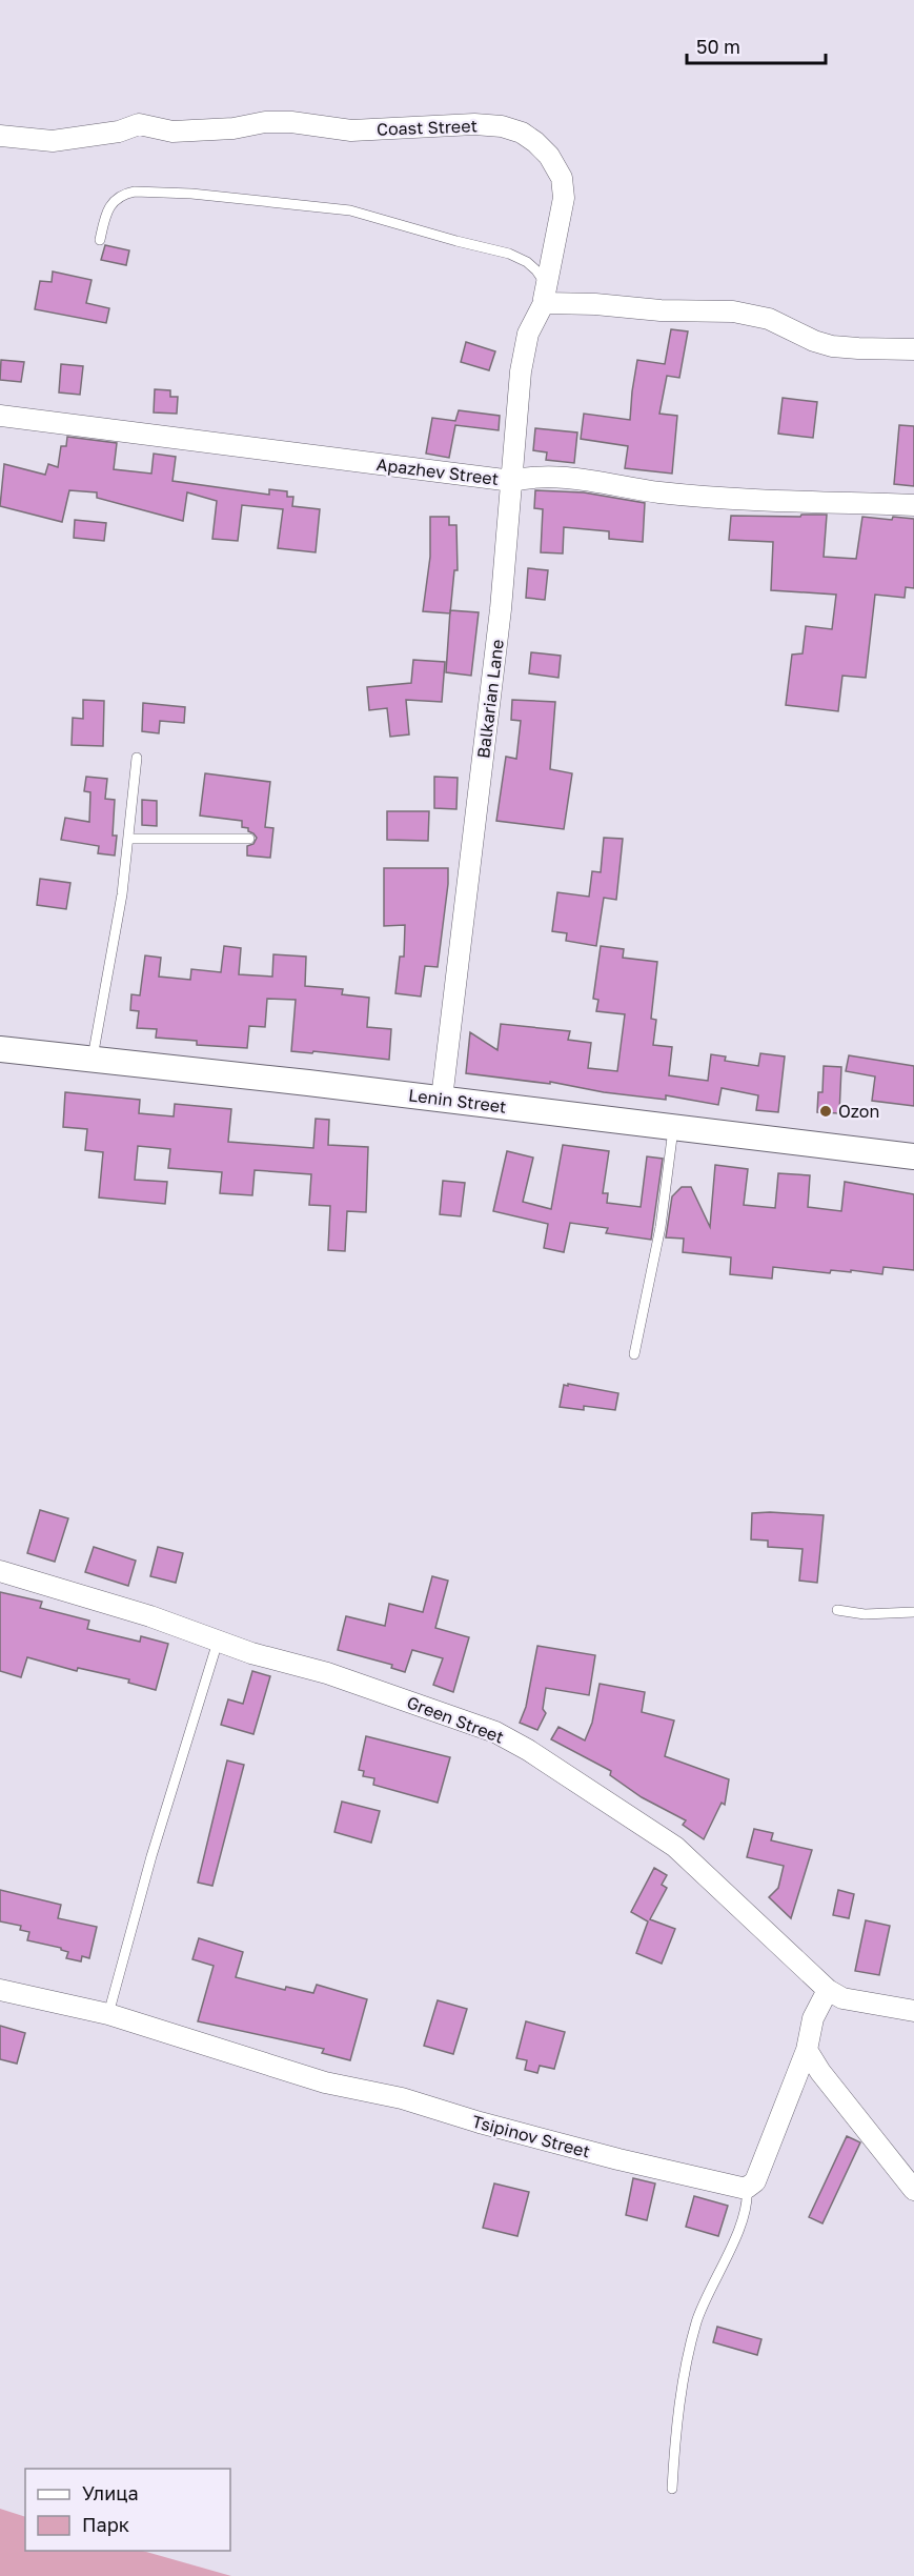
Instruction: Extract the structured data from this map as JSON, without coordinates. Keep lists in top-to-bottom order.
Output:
{
  "streets": {
    "street": [
      "Coast Street",
      "Apazhev Street",
      "Balkarian Lane",
      "Lenin Street",
      "Green Street",
      "Tsipinov Street"
    ]
  },
  "crossings": [
    ["Coast Street", "Balkarian Lane"],
    ["Apazhev Street", "Balkarian Lane"],
    ["Balkarian Lane", "Lenin Street"]
  ],
  "places": ["Ozon"],
  "legend": ["Улица", "Парк"],
  "scale_bar": "50 m"
}
